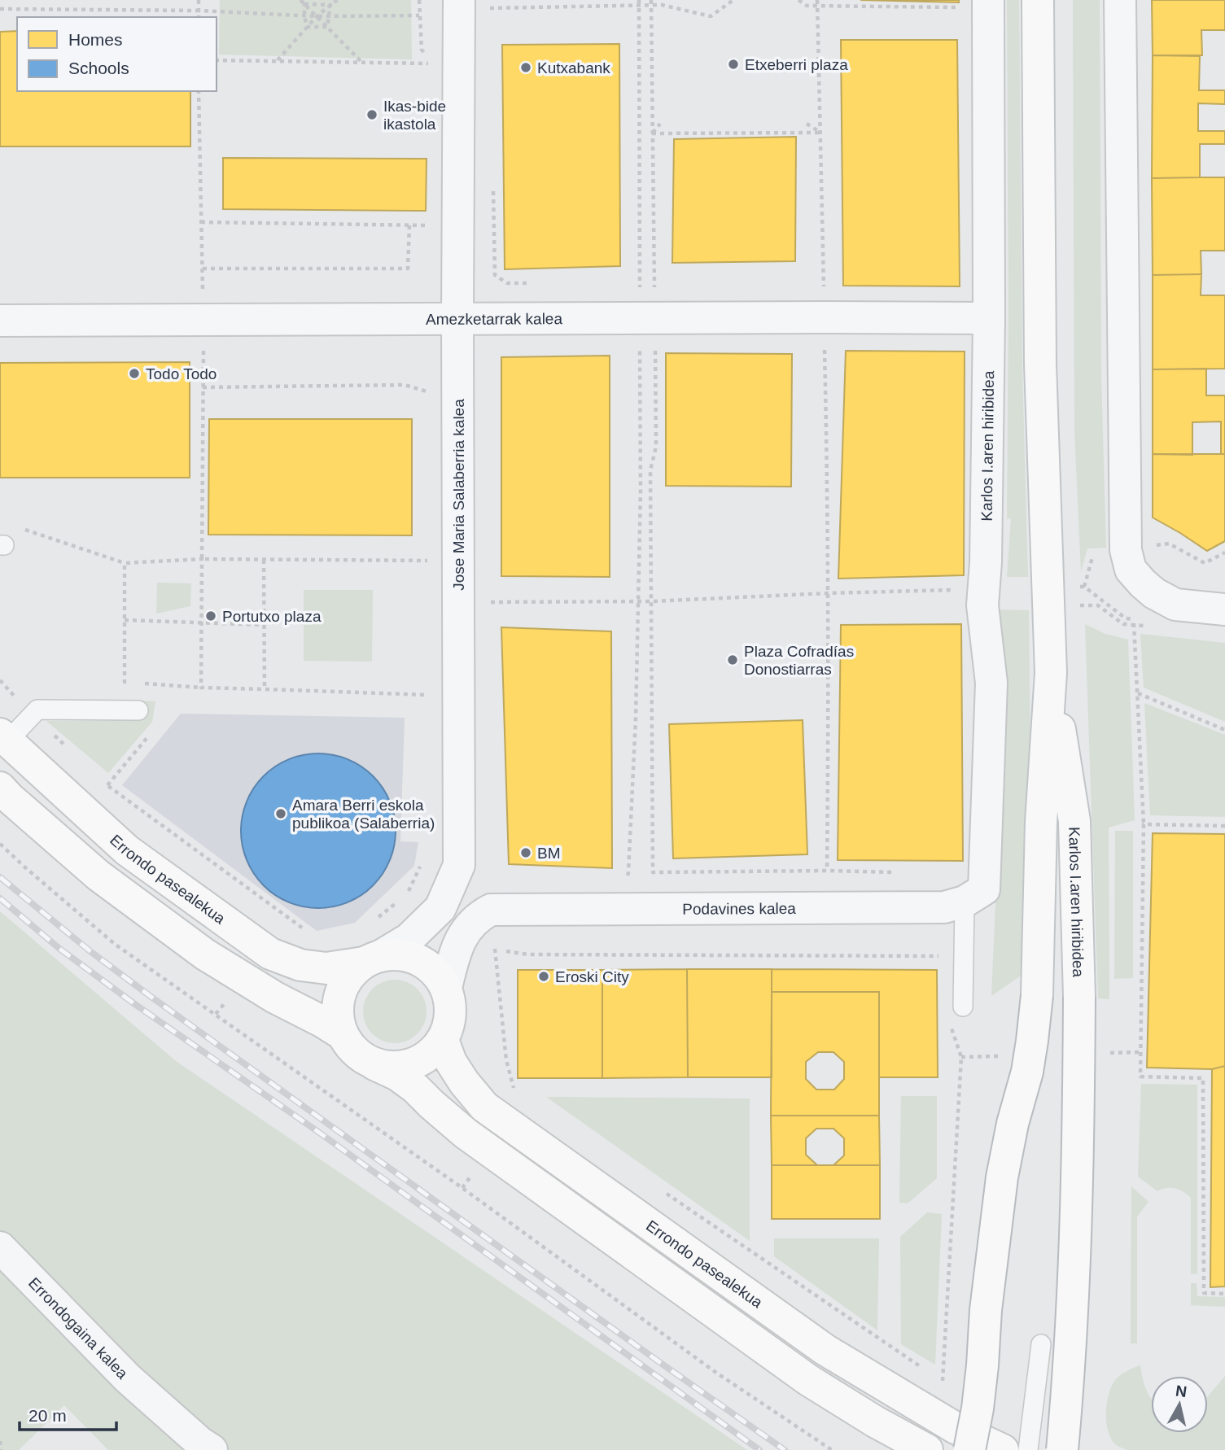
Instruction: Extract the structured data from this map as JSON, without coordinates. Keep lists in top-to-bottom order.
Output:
{
  "streets": {
    "main road": ["Karlos I.aren hiribidea", "Errondo pasealekua"],
    "street": [
      "Amezketarrak kalea",
      "Jose Maria Salaberria kalea",
      "Podavines kalea",
      "Errondogaina kalea"
    ]
  },
  "crossings": [
    ["Amezketarrak kalea", "Karlos I.aren hiribidea"],
    ["Amezketarrak kalea", "Jose Maria Salaberria kalea"],
    ["Karlos I.aren hiribidea", "Podavines kalea"],
    ["Jose Maria Salaberria kalea", "Errondo pasealekua"]
  ],
  "places": [
    "Etxeberri plaza",
    "Kutxabank",
    "Ikas-bide ikastola",
    "Todo Todo",
    "Portutxo plaza",
    "Plaza Cofradías Donostiarras",
    "Amara Berri eskola publikoa (Salaberria)",
    "BM",
    "Eroski City"
  ],
  "legend": ["Homes", "Schools"],
  "scale_bar": "20 m",
  "north": "top"
}
